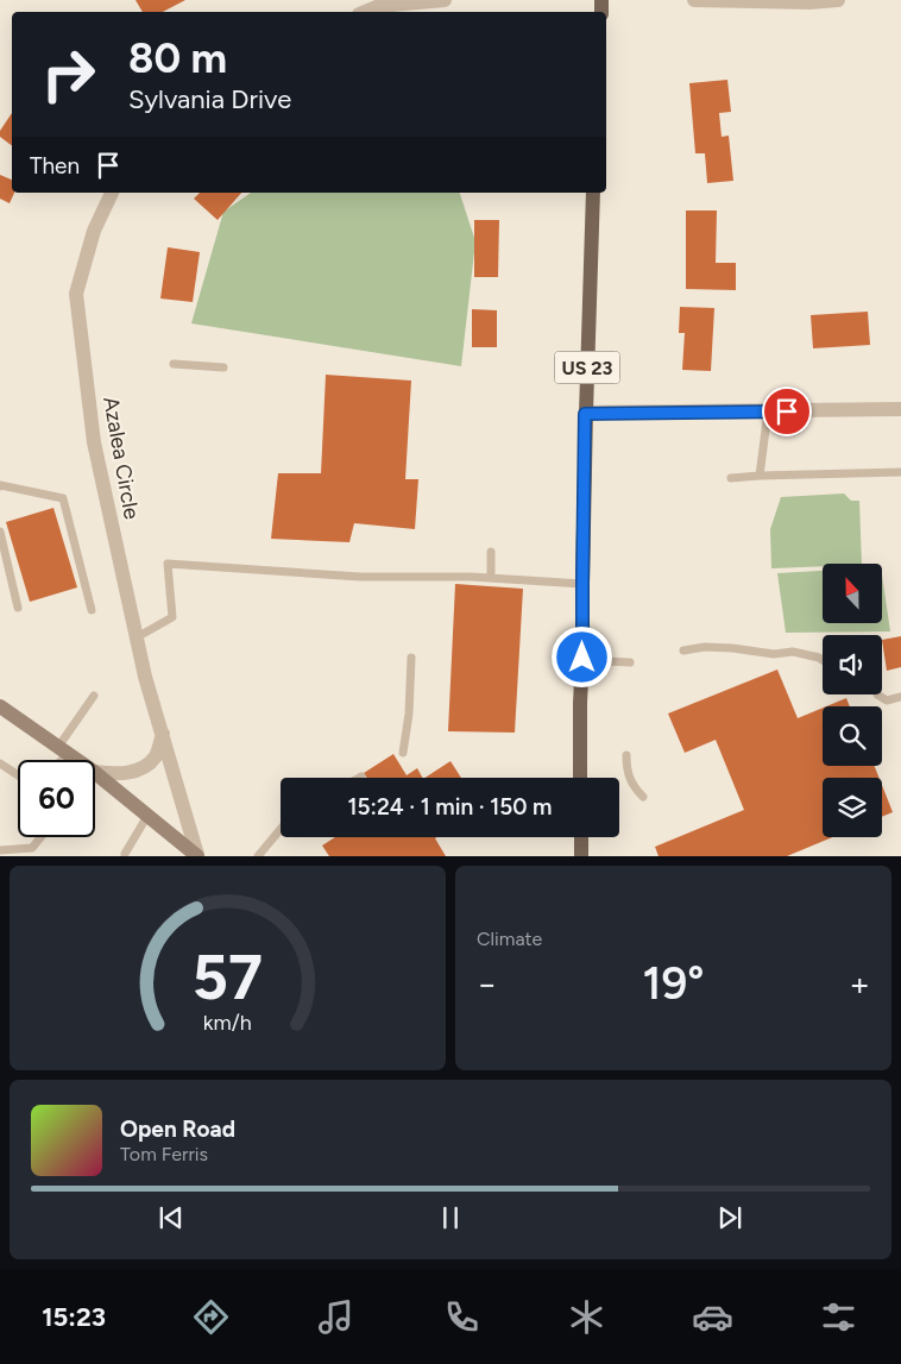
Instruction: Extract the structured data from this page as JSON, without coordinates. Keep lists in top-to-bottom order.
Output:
{
  "streets": {
    "main road": ["US 23"],
    "street": ["Azalea Circle"]
  },
  "north": "top",
  "page": {
    "turn": ["80 m", "Sylvania Drive"],
    "then": "Then",
    "limit": "60",
    "trip": "15:24 · 1 min · 150 m",
    "tile": "Climate",
    "heat": ["−", "19°", "+"],
    "song": ["Open Road", "Tom Ferris"],
    "tabs": "15:23",
    "gauge": ["57", "km/h"]
  }
}
